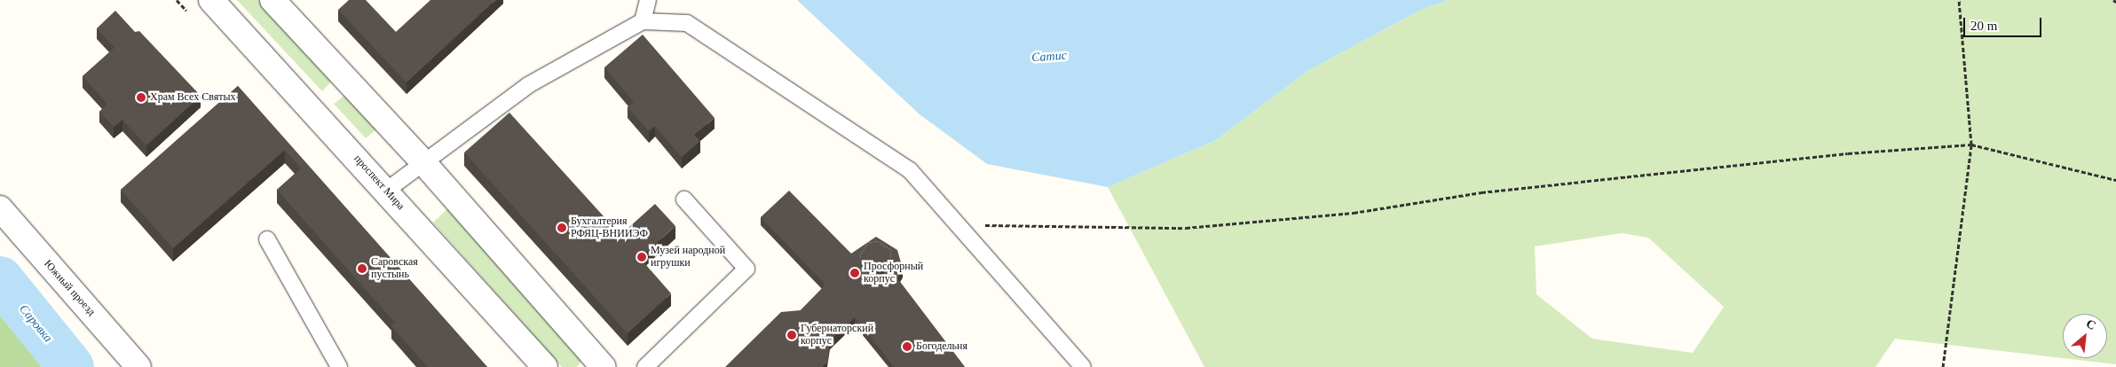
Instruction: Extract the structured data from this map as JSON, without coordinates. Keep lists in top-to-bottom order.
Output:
{
  "streets": {
    "street": ["проспект Мира", "Южный проезд"]
  },
  "water": ["Сатис", "Саровка"],
  "places": [
    "Храм Всех Святых",
    "Бухгалтерия РФЯЦ-ВНИИЭФ",
    "Музей народной игрушки",
    "Саровская пустынь",
    "Просфорный корпус",
    "Губернаторский корпус",
    "Богодельня"
  ],
  "scale_bar": "20 m",
  "north": "top right"
}
